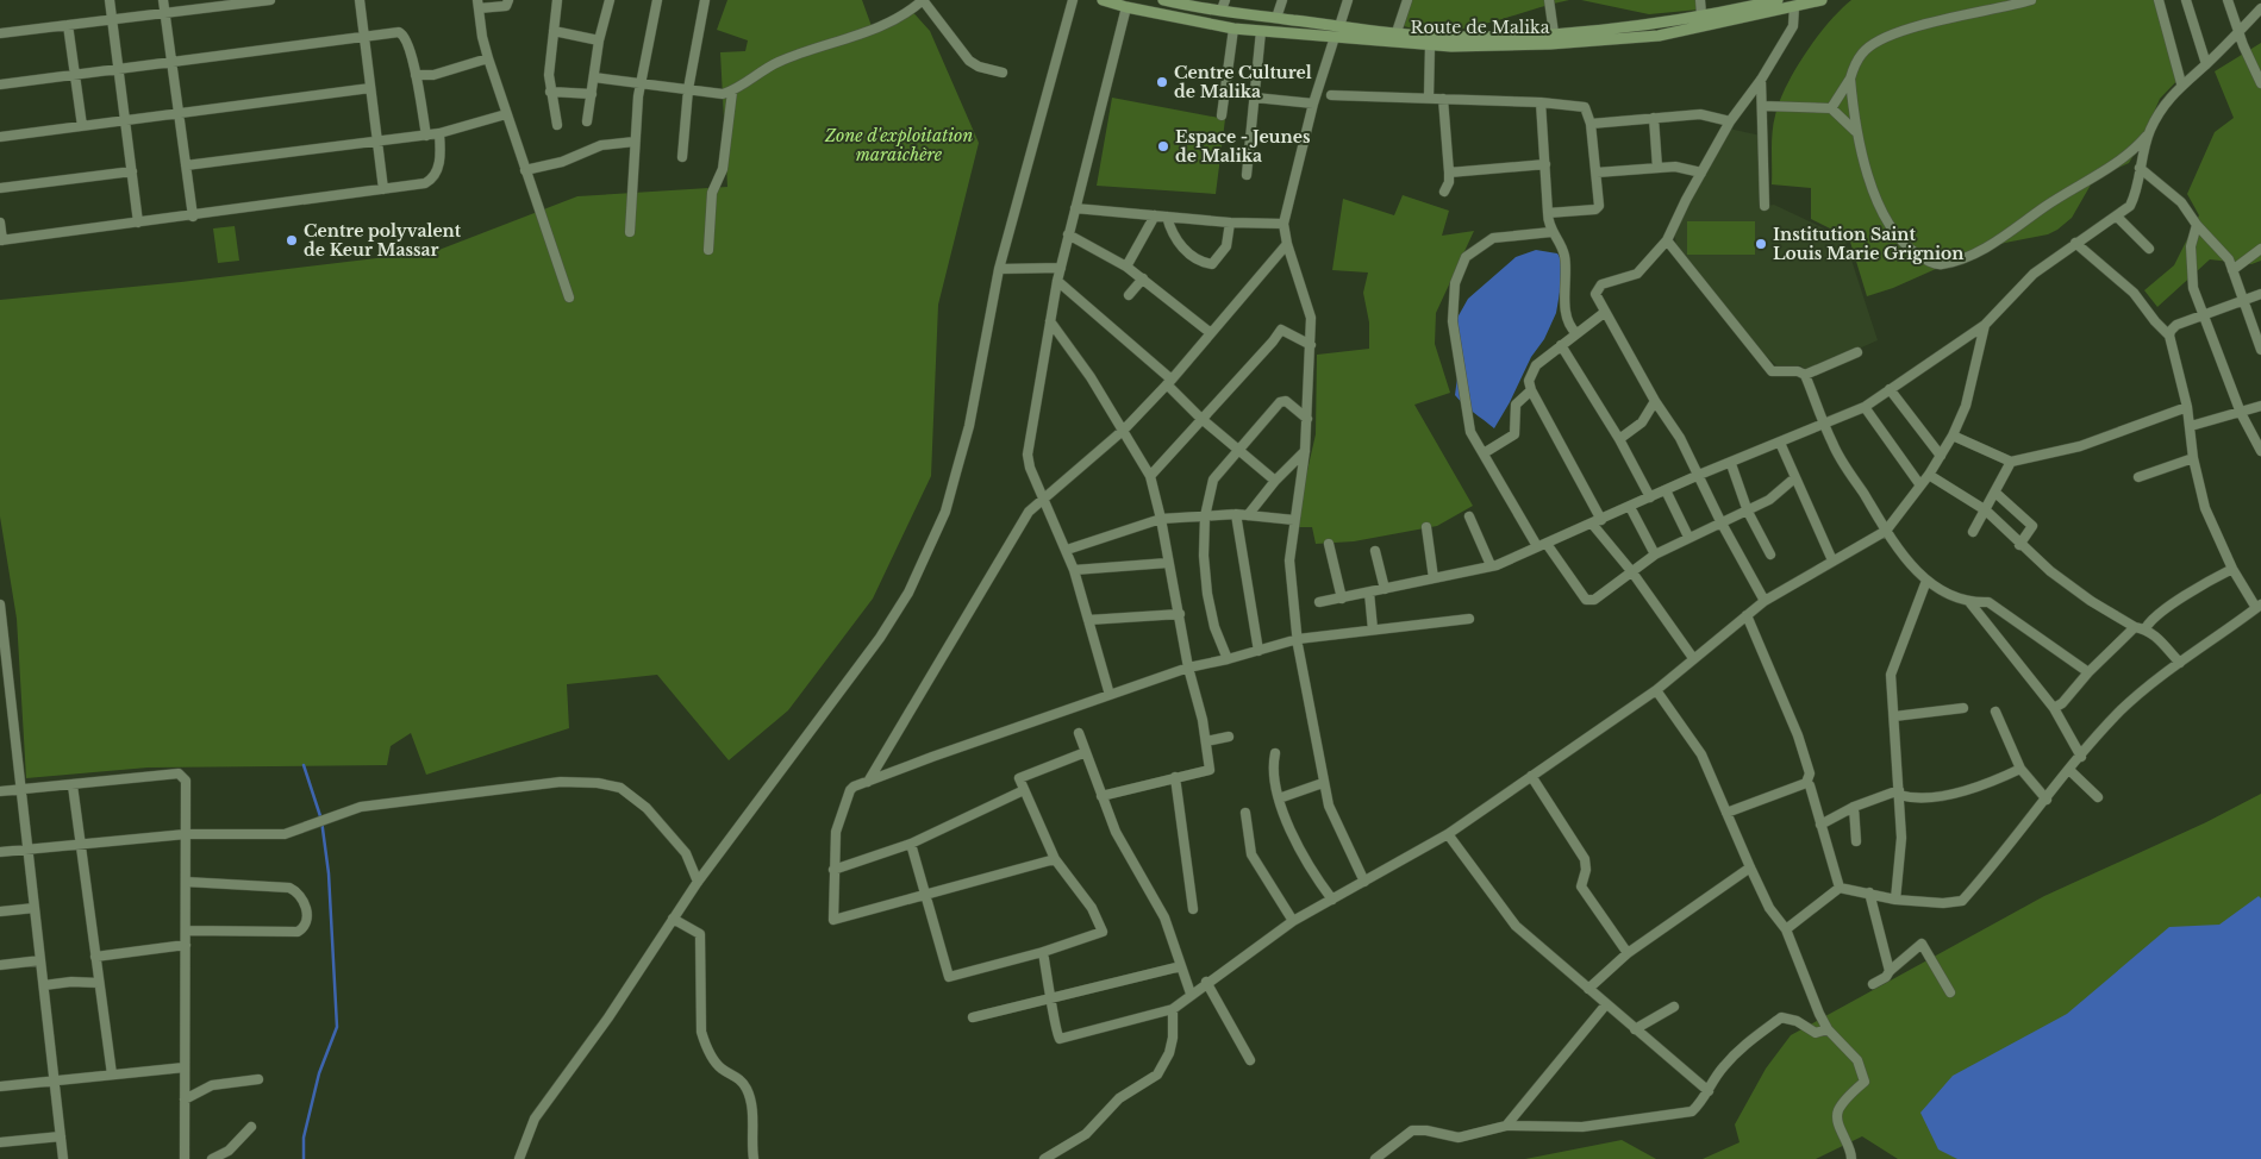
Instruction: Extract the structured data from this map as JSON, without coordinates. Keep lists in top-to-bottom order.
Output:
{
  "streets": {
    "main road": ["Route de Malika"]
  },
  "parks": ["Zone d'exploitation maraichère"],
  "places": [
    "Centre Culturel de Malika",
    "Espace - Jeunes de Malika",
    "Centre polyvalent de Keur Massar",
    "Institution Saint Louis Marie Grignion"
  ]
}
